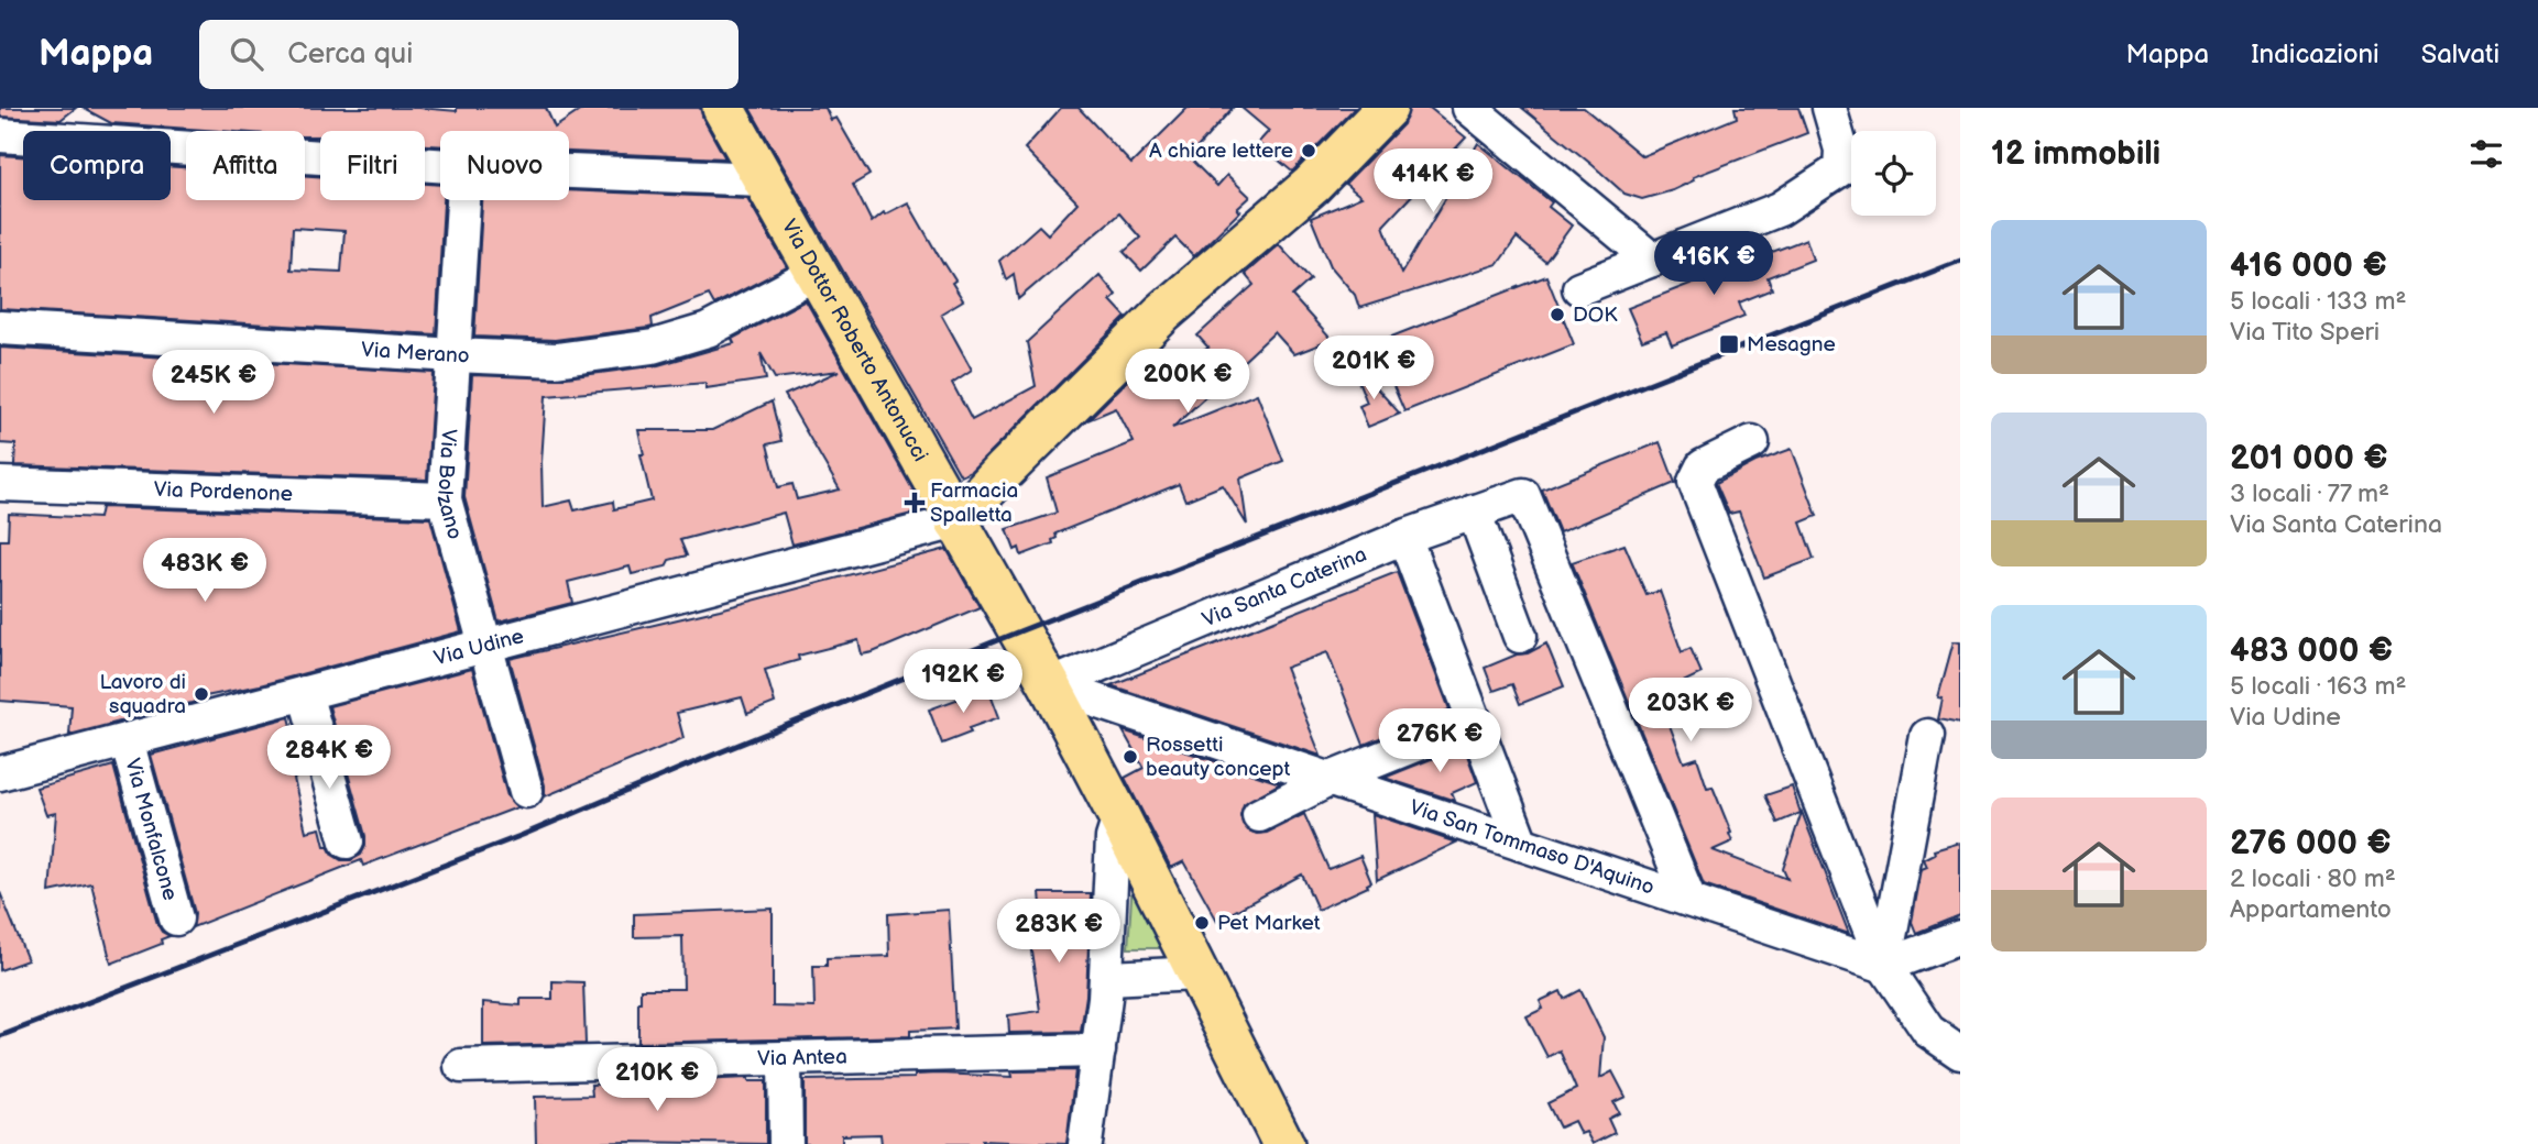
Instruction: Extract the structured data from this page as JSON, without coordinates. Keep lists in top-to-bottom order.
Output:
{
  "streets": {
    "main road": ["Via Dottor Roberto Antonucci"],
    "street": [
      "Via Merano",
      "Via Bolzano",
      "Via Pordenone",
      "Via Santa Caterina",
      "Via Udine",
      "Via Monfalcone",
      "Via San Tommaso D'Aquino",
      "Via Antea"
    ]
  },
  "crossings": [
    ["Via Dottor Roberto Antonucci", "Via Merano"],
    ["Via Dottor Roberto Antonucci", "Via Santa Caterina"],
    ["Via Dottor Roberto Antonucci", "Via Udine"],
    ["Via Dottor Roberto Antonucci", "Via San Tommaso D'Aquino"],
    ["Via Merano", "Via Bolzano"],
    ["Via Bolzano", "Via Pordenone"],
    ["Via Bolzano", "Via Udine"],
    ["Via Santa Caterina", "Via San Tommaso D'Aquino"],
    ["Via Udine", "Via Monfalcone"]
  ],
  "places": {
    "other": [
      "A chiare lettere",
      "DOK",
      "Lavoro di squadra",
      "Rossetti beauty concept",
      "Pet Market"
    ],
    "transit": ["Mesagne"],
    "health": ["Farmacia Spalletta"]
  },
  "page": {
    "header": "Mappa",
    "search": "Cerca qui",
    "nav": ["Mappa", "Indicazioni", "Salvati"],
    "heading": "12 immobili",
    "chip": [
      "Compra",
      "Affitta",
      "Filtri",
      "Nuovo"
    ],
    "price": [
      "414K €",
      "416K €",
      "201K €",
      "200K €",
      "245K €",
      "483K €",
      "192K €",
      "203K €",
      "276K €",
      "284K €",
      "283K €",
      "210K €"
    ],
    "list": [
      {
        "name": "416 000 €",
        "note": "5 locali · 133 m² · Via Tito Speri"
      },
      {
        "name": "201 000 €",
        "note": "3 locali · 77 m² · Via Santa Caterina"
      },
      {
        "name": "483 000 €",
        "note": "5 locali · 163 m² · Via Udine"
      },
      {
        "name": "276 000 €",
        "note": "2 locali · 80 m² · Appartamento"
      }
    ]
  }
}
